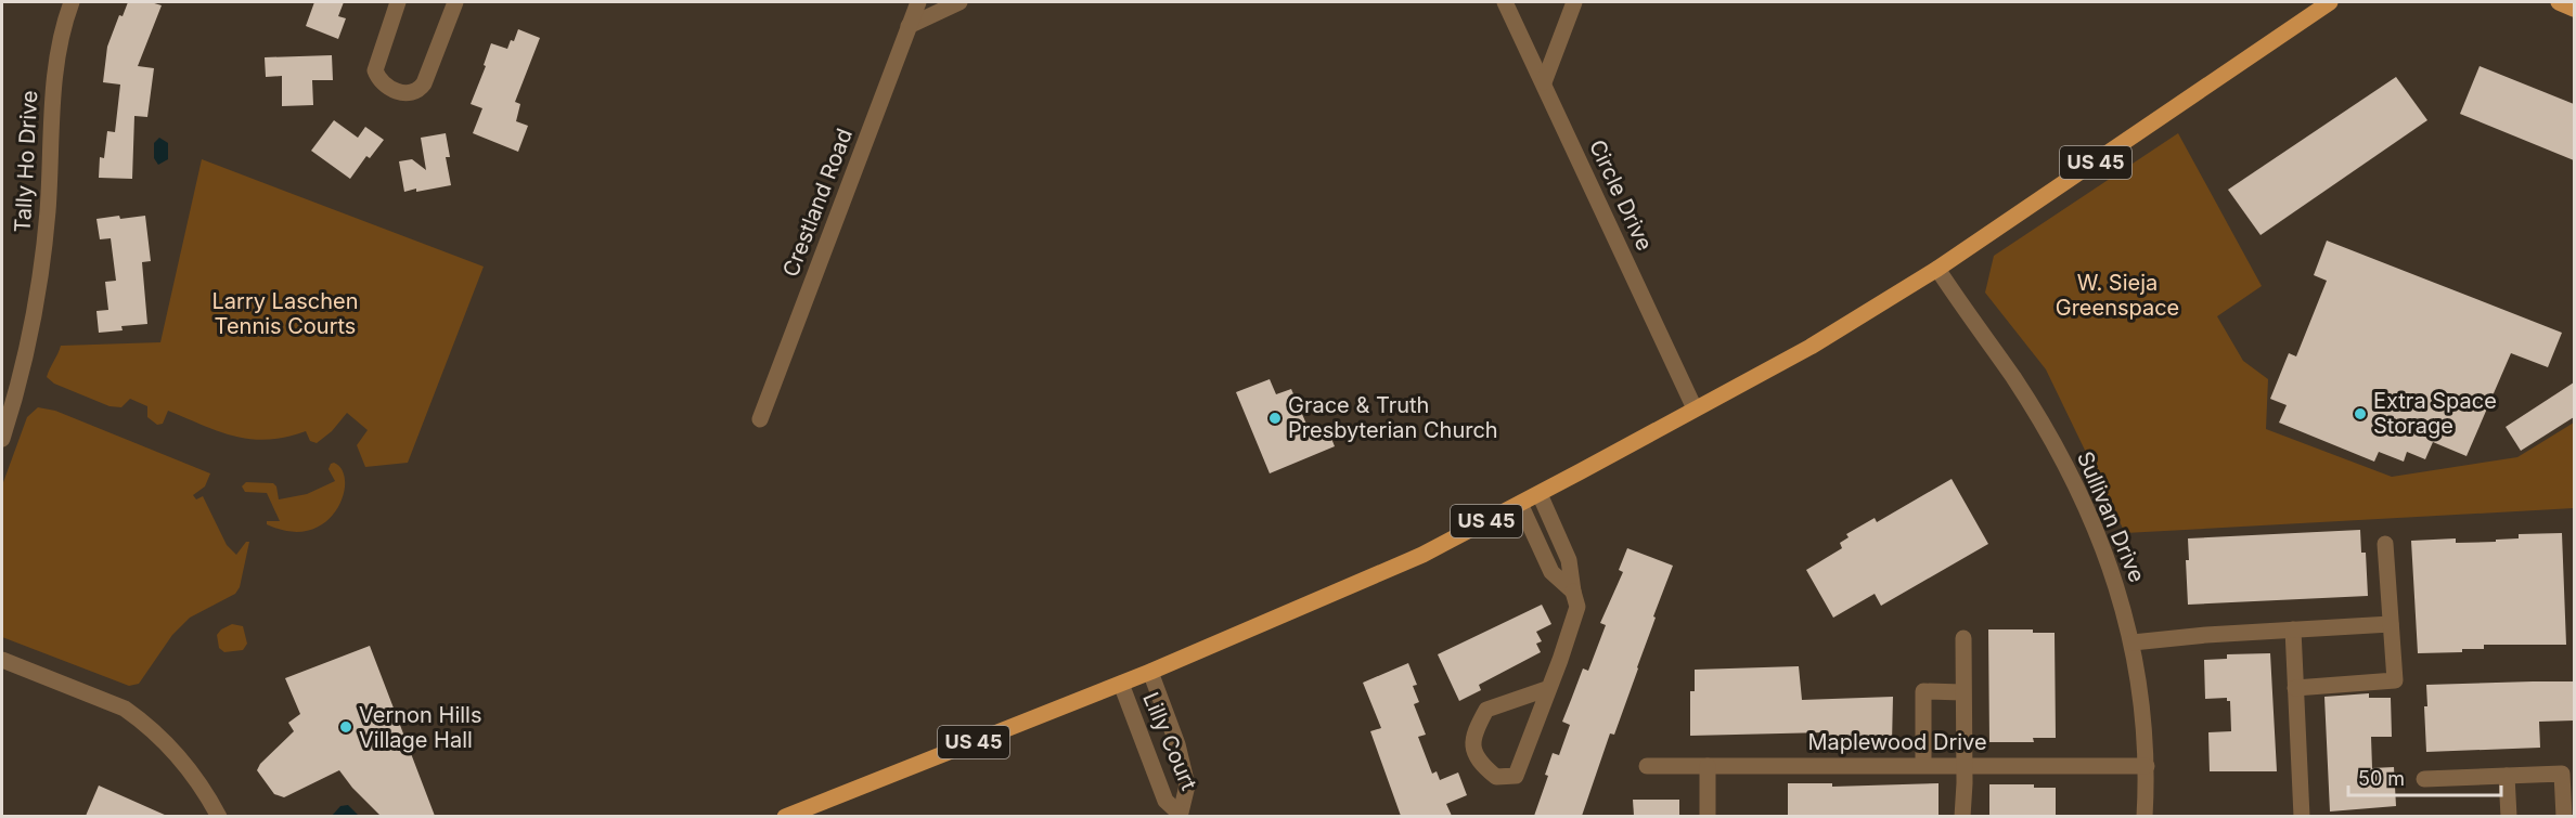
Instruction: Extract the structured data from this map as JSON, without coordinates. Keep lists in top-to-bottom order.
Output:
{
  "streets": {
    "main road": ["US 45"],
    "street": [
      "Tally Ho Drive",
      "Circle Drive",
      "Crestland Road",
      "Sullivan Drive",
      "Lilly Court",
      "Maplewood Drive"
    ]
  },
  "crossings": [
    ["US 45", "Circle Drive"],
    ["US 45", "Sullivan Drive"],
    ["US 45", "Lilly Court"],
    ["Sullivan Drive", "Maplewood Drive"]
  ],
  "parks": ["W. Sieja Greenspace", "Larry Laschen Tennis Courts"],
  "places": ["Extra Space Storage", "Grace & Truth Presbyterian Church", "Vernon Hills Village Hall"],
  "scale_bar": "50 m"
}
